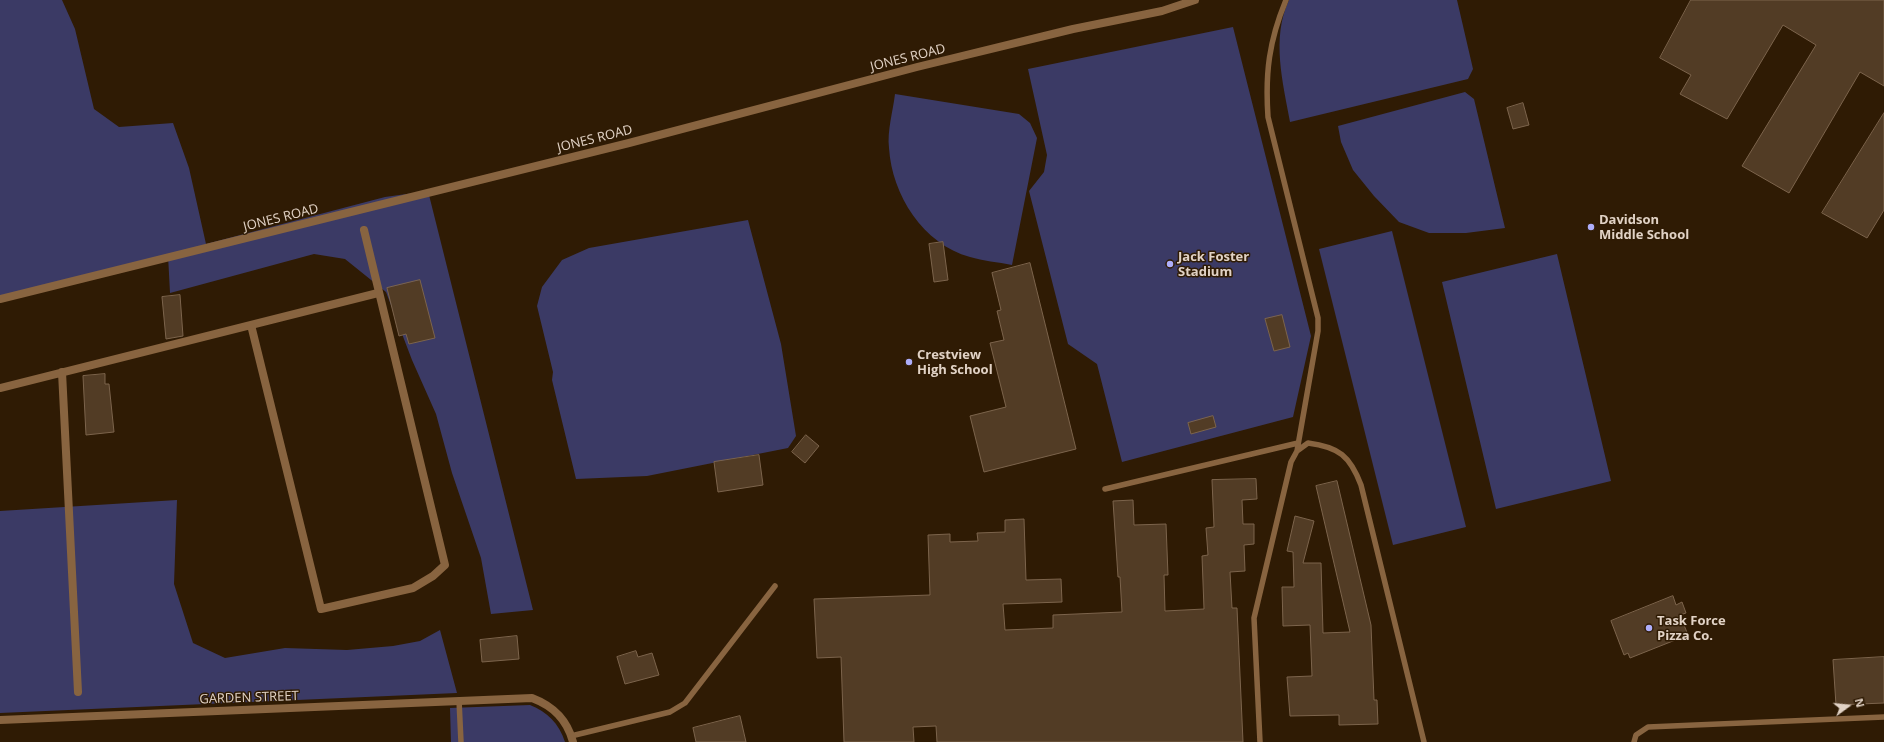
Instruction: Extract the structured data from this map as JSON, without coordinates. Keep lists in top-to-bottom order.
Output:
{
  "streets": {
    "street": ["JONES ROAD", "GARDEN STREET"]
  },
  "places": [
    "Davidson Middle School",
    "Jack Foster Stadium",
    "Crestview High School",
    "Task Force Pizza Co."
  ],
  "north": "right"
}
